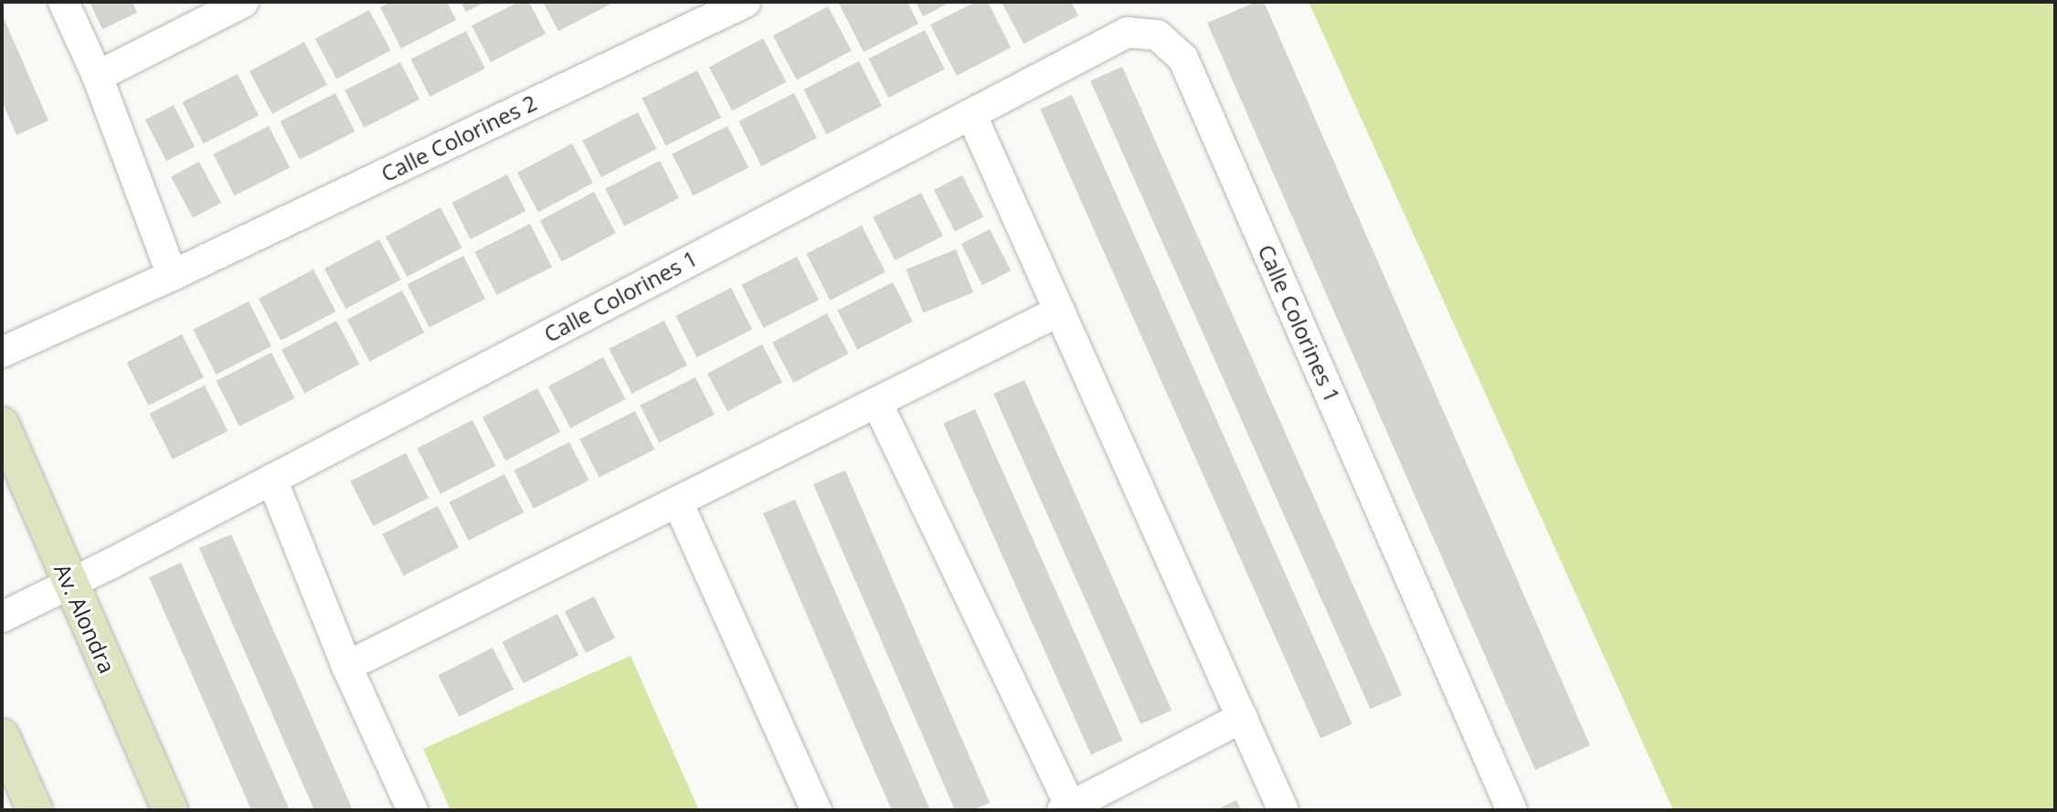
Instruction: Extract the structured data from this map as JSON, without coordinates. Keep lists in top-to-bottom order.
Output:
{
  "streets": {
    "main road": ["Av. Alondra"],
    "street": ["Calle Colorines 2", "Calle Colorines 1"]
  },
  "crossings": [
    ["Calle Colorines 1", "Av. Alondra"]
  ]
}
